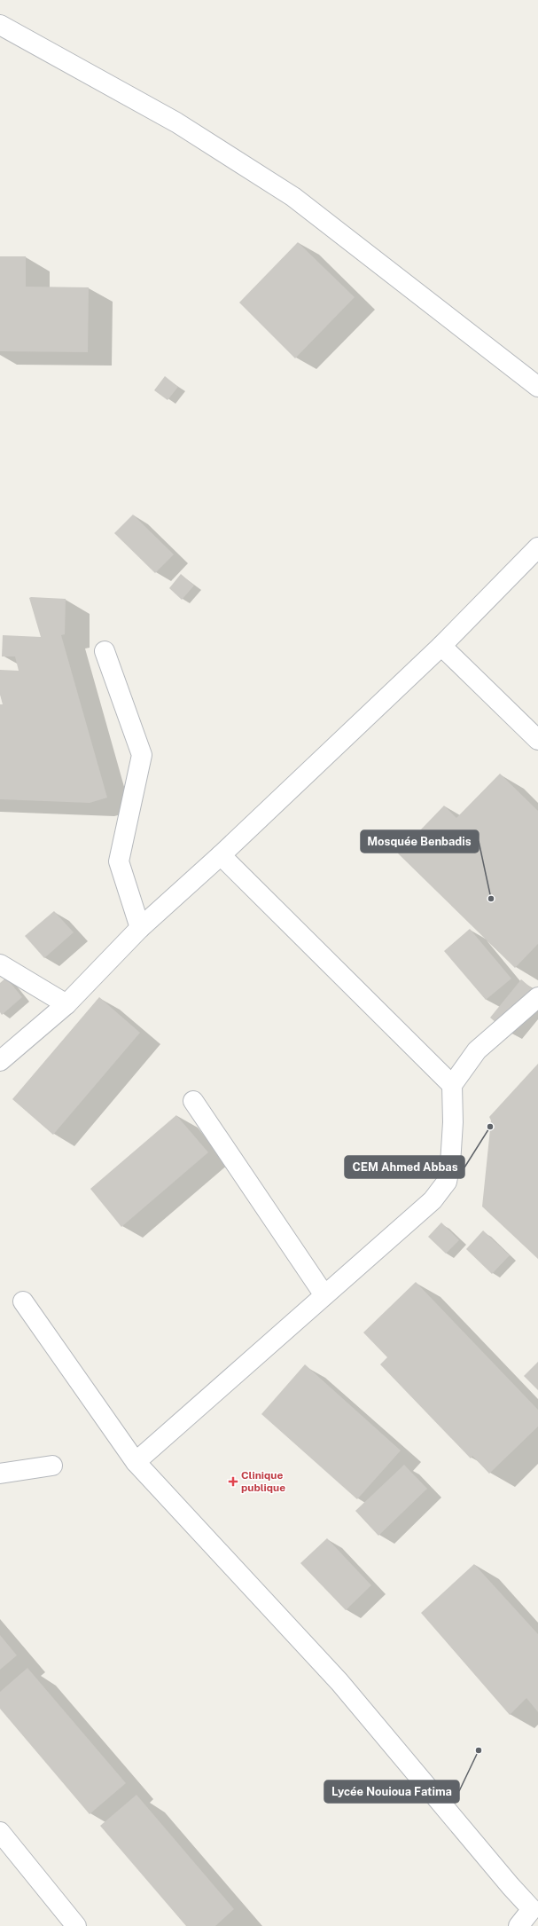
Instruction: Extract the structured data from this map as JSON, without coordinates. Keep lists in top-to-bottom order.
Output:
{
  "places": {
    "other": ["Mosquée Benbadis", "CEM Ahmed Abbas", "Lycée Nouioua Fatima"],
    "health": ["Clinique publique"]
  }
}
